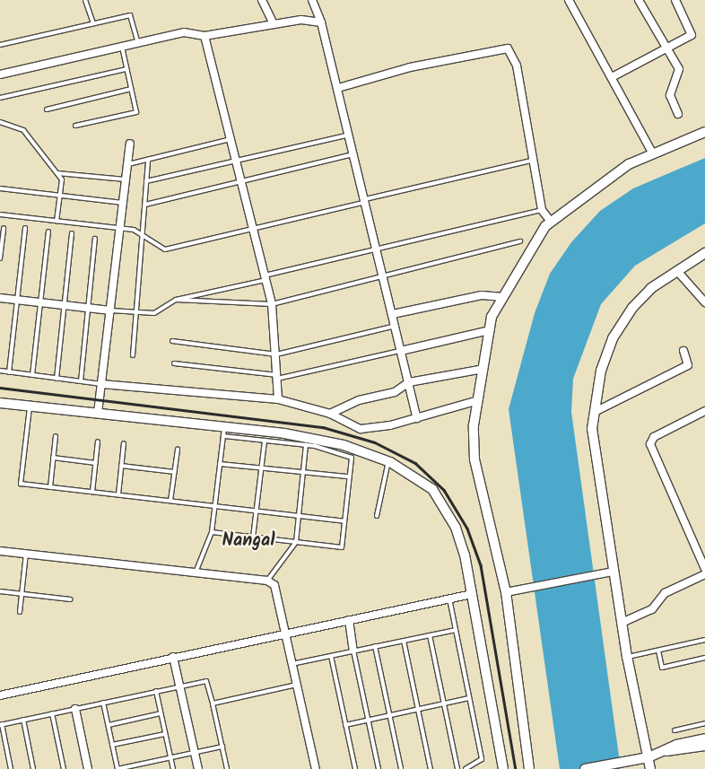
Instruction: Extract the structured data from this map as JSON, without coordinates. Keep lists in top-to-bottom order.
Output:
{
  "districts": ["Nangal"]
}
